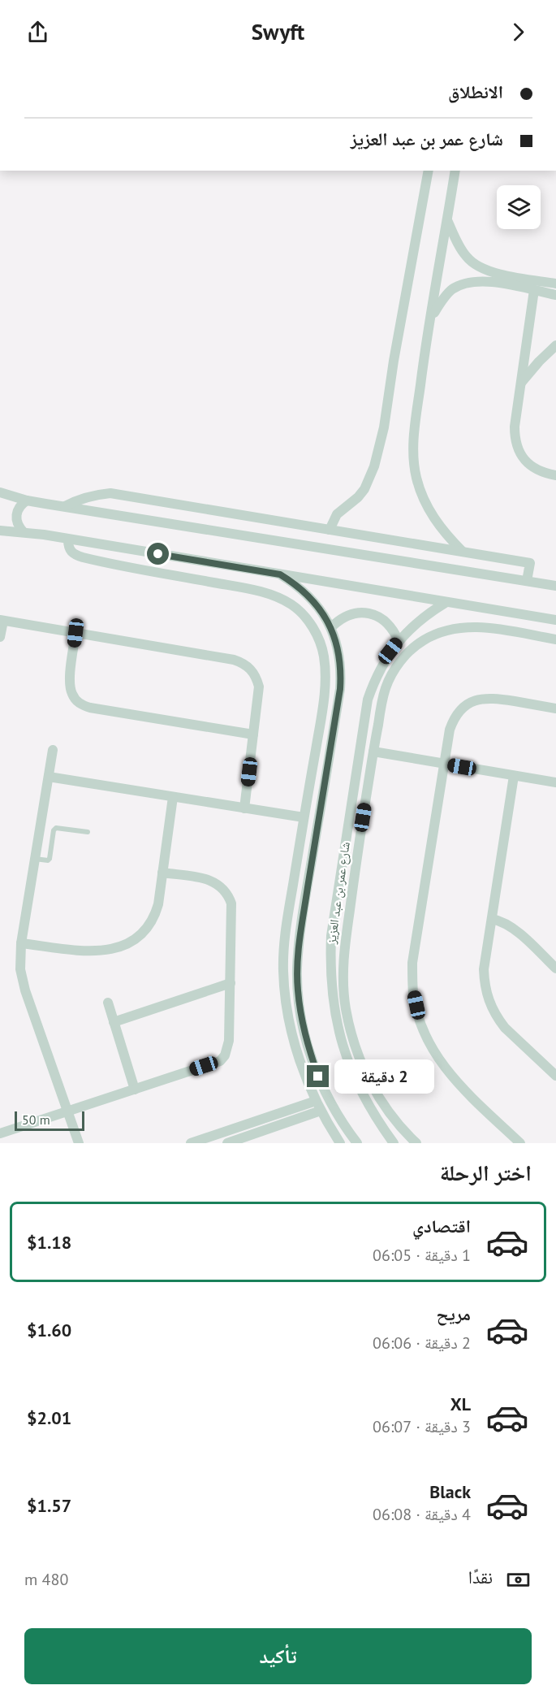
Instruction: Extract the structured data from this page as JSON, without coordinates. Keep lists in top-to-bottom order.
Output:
{
  "streets": {
    "street": ["شارع عمر بن عبد العزيز"]
  },
  "scale_bar": "50 m",
  "page": {
    "header": "Swyft",
    "banner": ["الانطلاق", "شارع عمر بن عبد العزيز"],
    "bubble": "2 دقيقة",
    "scale": "50 m",
    "heading": "اختر الرحلة",
    "list": [
      {
        "name": "اقتصادي",
        "note": "1 دقيقة · 06:05",
        "value": "$1.18"
      },
      {
        "name": "مريح",
        "note": "2 دقيقة · 06:06",
        "value": "$1.60"
      },
      {
        "name": "XL",
        "note": "3 دقيقة · 06:07",
        "value": "$2.01"
      },
      {
        "name": "Black",
        "note": "4 دقيقة · 06:08",
        "value": "$1.57"
      }
    ],
    "pay": ["نقدًا", "480 m"],
    "buttons": "تأكيد"
  }
}
